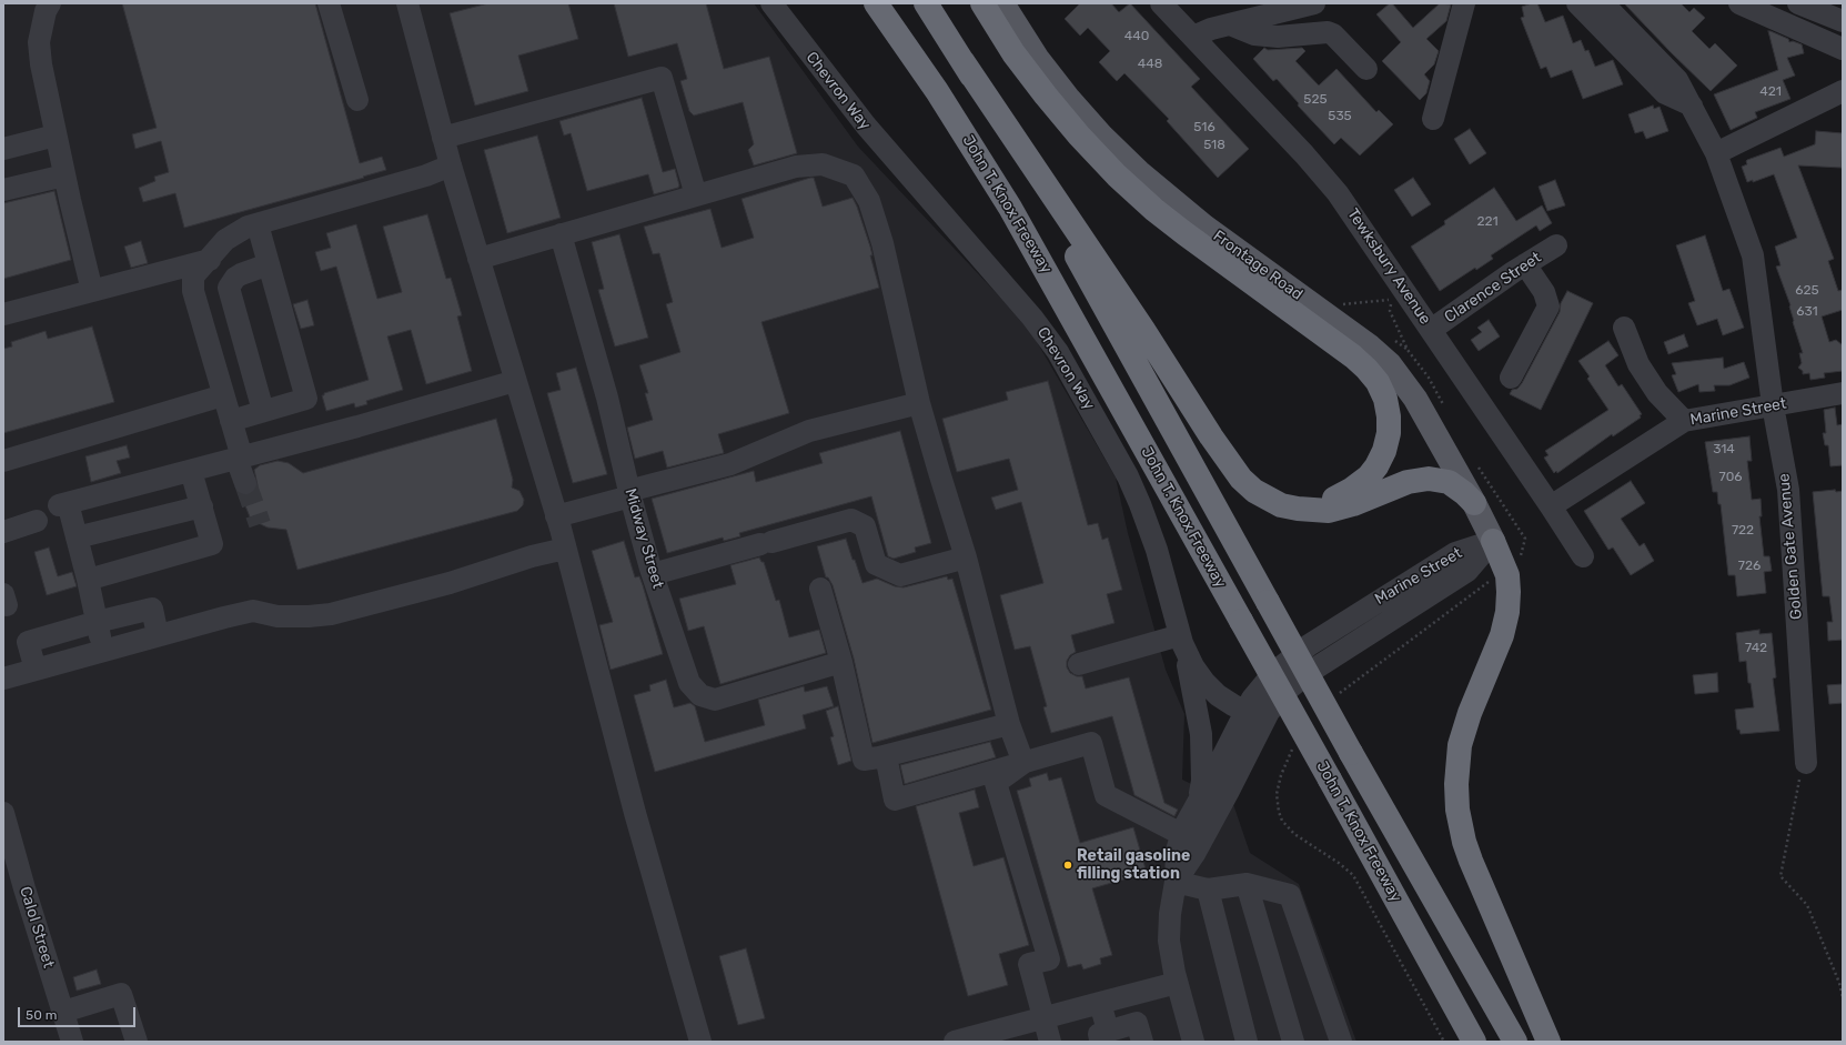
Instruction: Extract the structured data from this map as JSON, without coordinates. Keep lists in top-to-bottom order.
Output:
{
  "streets": {
    "highway": ["John T. Knox Freeway"],
    "main road": ["Frontage Road"],
    "street": [
      "Chevron Way",
      "Tewksbury Avenue",
      "Clarence Street",
      "Marine Street",
      "Midway Street",
      "Golden Gate Avenue",
      "Calol Street"
    ]
  },
  "crossings": [
    ["Chevron Way", "Marine Street"],
    ["Frontage Road", "Marine Street"],
    ["Tewksbury Avenue", "Clarence Street"],
    ["Tewksbury Avenue", "Marine Street"],
    ["Marine Street", "Golden Gate Avenue"]
  ],
  "places": ["Retail gasoline filling station"],
  "house_numbers": [
    "440",
    "448",
    "421",
    "525",
    "535",
    "516",
    "518",
    "221",
    "625",
    "631",
    "314",
    "706",
    "722",
    "726",
    "742"
  ],
  "scale_bar": "50 m"
}
